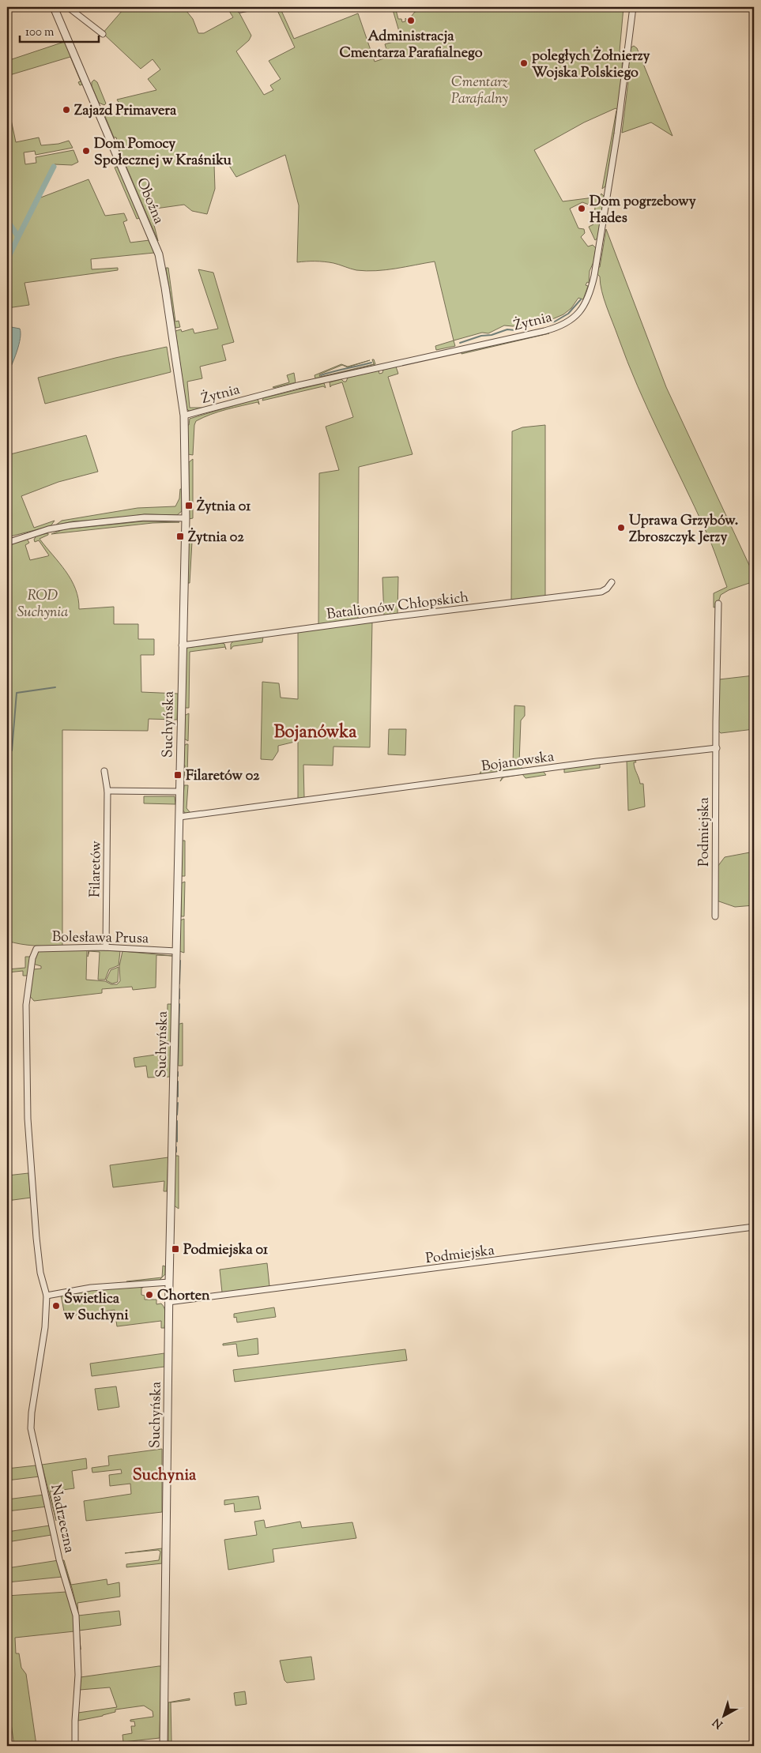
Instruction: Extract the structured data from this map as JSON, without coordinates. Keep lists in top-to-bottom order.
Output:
{
  "streets": {
    "street": [
      "Oboźna",
      "Żytnia",
      "Batalionów Chłopskich",
      "Suchyńska",
      "Bojanowska",
      "Podmiejska",
      "Filaretów",
      "Bolesława Prusa",
      "Nadrzeczna"
    ]
  },
  "crossings": [
    ["Oboźna", "Żytnia"],
    ["Oboźna", "Suchyńska"],
    ["Żytnia", "Suchyńska"],
    ["Batalionów Chłopskich", "Suchyńska"],
    ["Suchyńska", "Bojanowska"],
    ["Suchyńska", "Podmiejska"],
    ["Suchyńska", "Bolesława Prusa"],
    ["Bojanowska", "Podmiejska"],
    ["Filaretów", "Bolesława Prusa"],
    ["Bolesława Prusa", "Nadrzeczna"]
  ],
  "districts": ["Bojanówka", "Suchynia"],
  "parks": ["Cmentarz Parafialny", "ROD Suchynia"],
  "places": {
    "other": [
      "Administracja Cmentarza Parafialnego",
      "poległych Żołnierzy Wojska Polskiego",
      "Zajazd Primavera",
      "Dom Pomocy Społecznej w Kraśniku",
      "Dom pogrzebowy Hades",
      "Uprawa Grzybów. Zbroszczyk Jerzy",
      "Chorten",
      "Świetlica w Suchyni"
    ],
    "transit": [
      "Żytnia 01",
      "Żytnia 02",
      "Filaretów 02",
      "Podmiejska 01"
    ]
  },
  "scale_bar": "100 m",
  "north": "bottom left"
}
